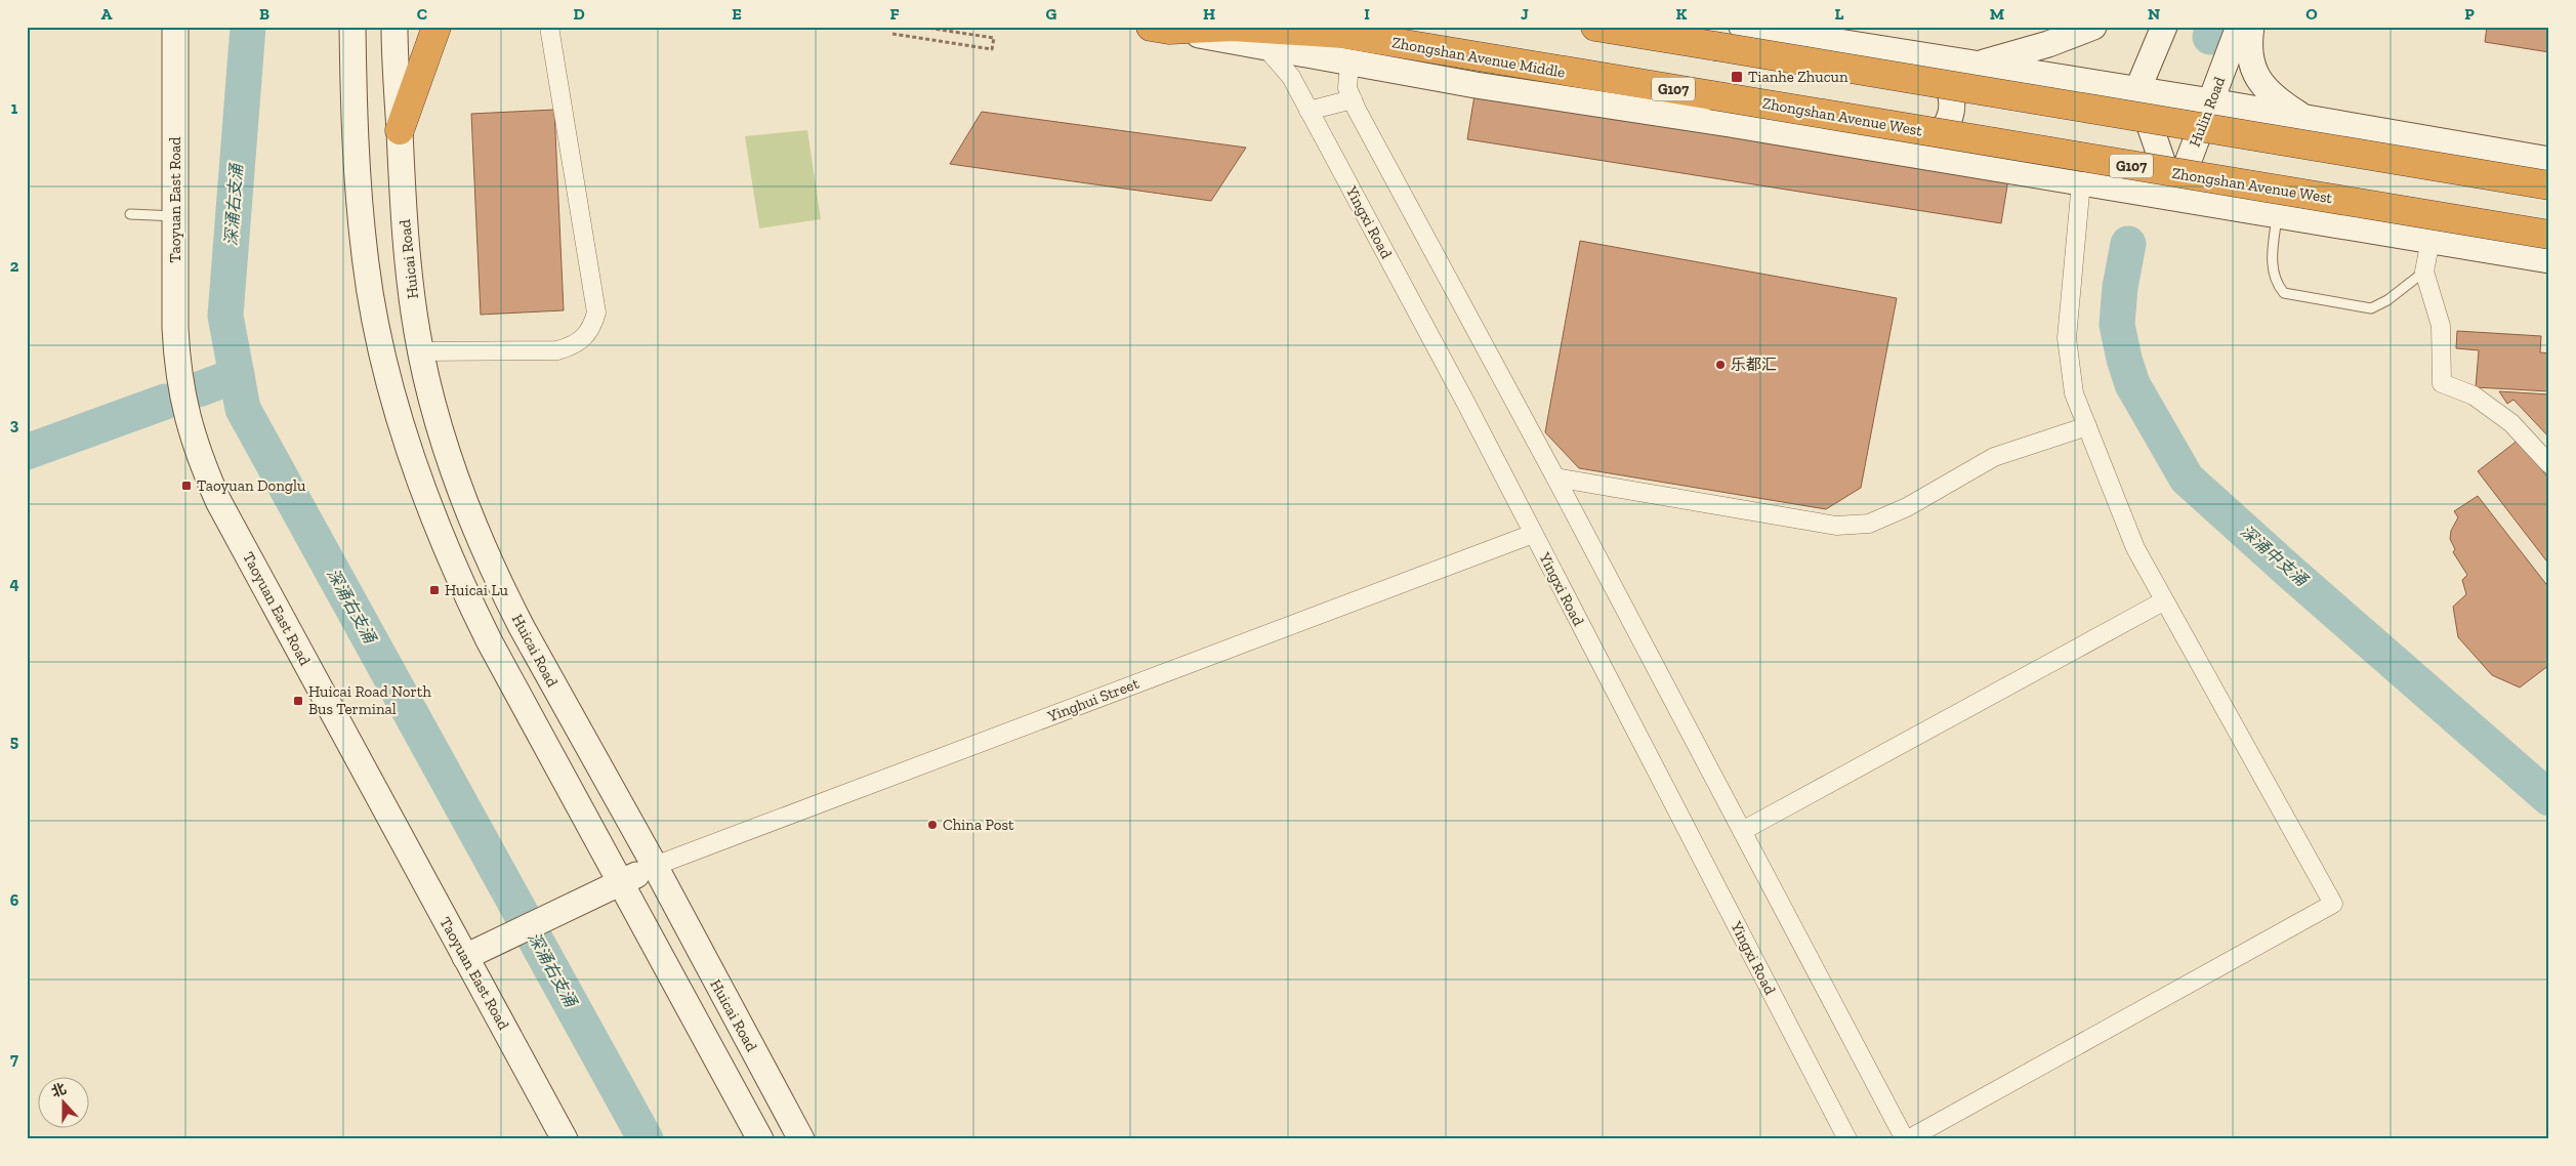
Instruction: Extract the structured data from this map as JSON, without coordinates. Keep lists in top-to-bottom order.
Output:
{
  "streets": {
    "highway": ["Zhongshan Avenue Middle", "G107", "Zhongshan Avenue West"],
    "street": [
      "Hulin Road",
      "Taoyuan East Road",
      "Yingxi Road",
      "Huicai Road",
      "Yinghui Street"
    ]
  },
  "crossings": [
    ["Zhongshan Avenue Middle", "Zhongshan Avenue West"],
    ["Yingxi Road", "Yinghui Street"],
    ["Huicai Road", "Yinghui Street"]
  ],
  "water": ["深涌右支涌", "深涌中支涌"],
  "places": {
    "transit": [
      "Tianhe Zhucun",
      "Taoyuan Donglu",
      "Huicai Lu",
      "Huicai Road North Bus Terminal"
    ],
    "other": ["乐都汇", "China Post"]
  },
  "north": "top",
  "grid": {
    "columns": [
      "A",
      "B",
      "C",
      "D",
      "E",
      "F",
      "G",
      "H",
      "I",
      "J",
      "K",
      "L",
      "M",
      "N",
      "O",
      "P"
    ],
    "rows": [
      "1",
      "2",
      "3",
      "4",
      "5",
      "6",
      "7"
    ]
  }
}
